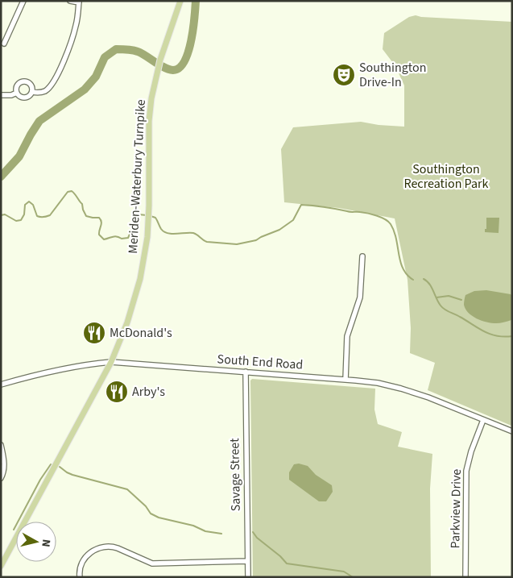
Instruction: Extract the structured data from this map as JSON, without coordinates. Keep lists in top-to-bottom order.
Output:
{
  "streets": {
    "main road": ["Meriden-Waterbury Turnpike"],
    "street": ["South End Road", "Savage Street", "Parkview Drive"]
  },
  "crossings": [
    ["Meriden-Waterbury Turnpike", "South End Road"],
    ["South End Road", "Savage Street"],
    ["South End Road", "Parkview Drive"]
  ],
  "parks": ["Southington Recreation Park"],
  "places": {
    "theatre": ["Southington Drive-In"],
    "restaurant": ["McDonald's", "Arby's"]
  },
  "north": "right"
}
